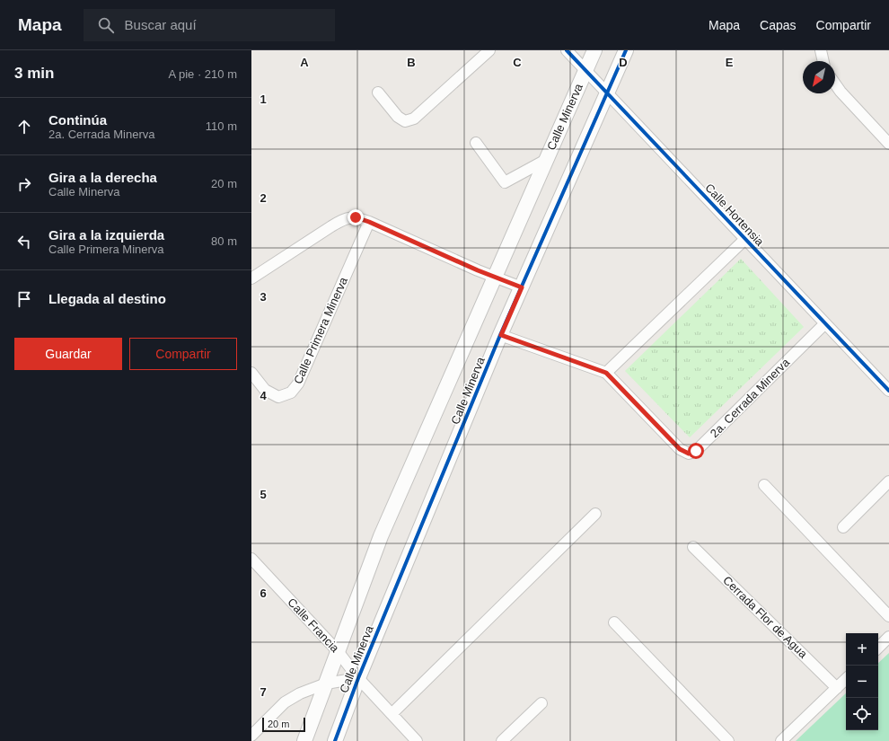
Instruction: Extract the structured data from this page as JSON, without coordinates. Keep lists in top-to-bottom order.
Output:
{
  "streets": {
    "street": [
      "Calle Minerva",
      "Calle Hortensia",
      "Calle Primera Minerva",
      "2a. Cerrada Minerva",
      "Cerrada Flor de Agua",
      "Calle Francia"
    ]
  },
  "crossings": [
    ["Calle Minerva", "Calle Hortensia"],
    ["Calle Minerva", "2a. Cerrada Minerva"],
    ["Calle Minerva", "Calle Francia"],
    ["Calle Hortensia", "2a. Cerrada Minerva"]
  ],
  "scale_bar": "20 m",
  "north": "bottom left",
  "page": {
    "header": "Mapa",
    "search": "Buscar aquí",
    "nav": ["Mapa", "Capas", "Compartir"],
    "heading": ["3 min", "A pie · 210 m"],
    "list": [
      ["Continúa", "2a. Cerrada Minerva", "110 m"],
      ["Gira a la derecha", "Calle Minerva", "20 m"],
      ["Gira a la izquierda", "Calle Primera Minerva", "80 m"],
      "Llegada al destino"
    ],
    "buttons": ["Guardar", "Compartir"],
    "map_buttons": ["+", "−"],
    "scale": "20 m"
  },
  "grid": {
    "columns": [
      "A",
      "B",
      "C",
      "D",
      "E"
    ],
    "rows": [
      "1",
      "2",
      "3",
      "4",
      "5",
      "6",
      "7"
    ]
  }
}
